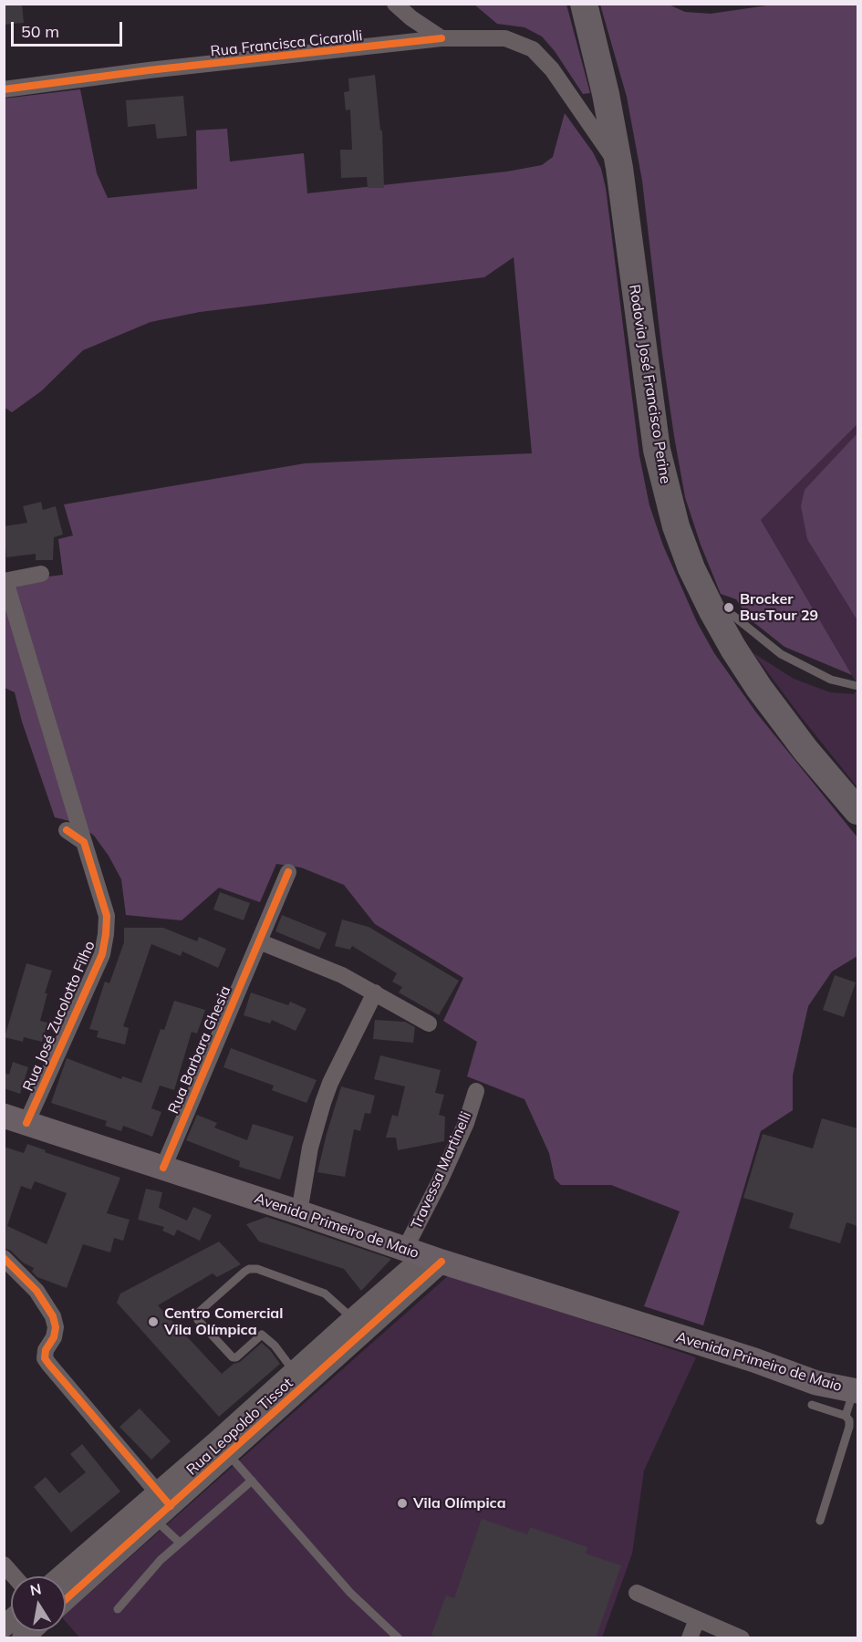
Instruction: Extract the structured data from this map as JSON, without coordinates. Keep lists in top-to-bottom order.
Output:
{
  "streets": {
    "main road": ["Rodovia José Francisco Perine", "Avenida Primeiro de Maio"],
    "street": [
      "Rua Francisca Cicarolli",
      "Rua José Zucolotto Filho",
      "Rua Barbara Ghesia",
      "Travessa Martinelli",
      "Rua Leopoldo Tissot"
    ]
  },
  "crossings": [
    ["Rua Francisca Cicarolli", "Rodovia José Francisco Perine"],
    ["Rua José Zucolotto Filho", "Avenida Primeiro de Maio"],
    ["Rua Barbara Ghesia", "Avenida Primeiro de Maio"],
    ["Travessa Martinelli", "Avenida Primeiro de Maio"],
    ["Travessa Martinelli", "Rua Leopoldo Tissot"],
    ["Avenida Primeiro de Maio", "Rua Leopoldo Tissot"]
  ],
  "places": ["Brocker BusTour 29", "Centro Comercial Vila Olímpica", "Vila Olímpica"],
  "scale_bar": "50 m",
  "north": "top"
}
